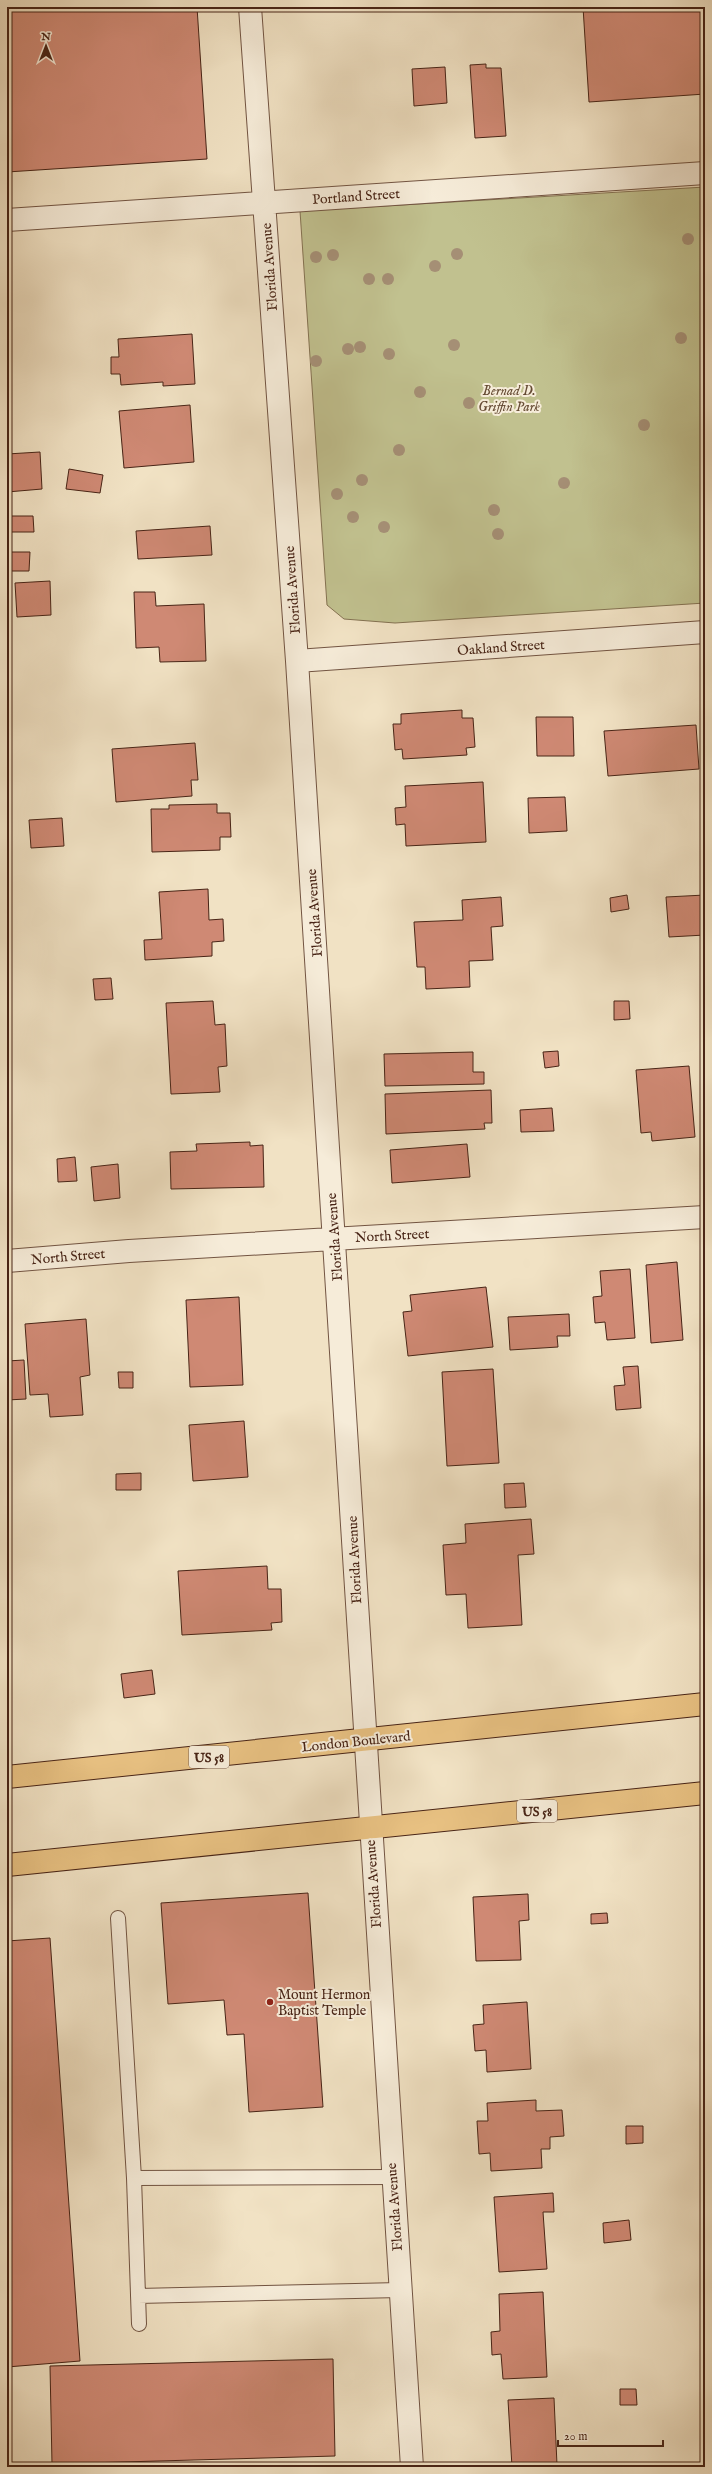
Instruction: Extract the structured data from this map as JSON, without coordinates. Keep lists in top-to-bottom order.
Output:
{
  "streets": {
    "main road": ["London Boulevard", "US 58"],
    "street": [
      "Portland Street",
      "Florida Avenue",
      "Oakland Street",
      "North Street"
    ]
  },
  "crossings": [
    ["Portland Street", "Florida Avenue"],
    ["Florida Avenue", "Oakland Street"],
    ["Florida Avenue", "North Street"],
    ["Florida Avenue", "London Boulevard"],
    ["Florida Avenue", "US 58"]
  ],
  "parks": ["Bernad D. Griffin Park"],
  "places": ["Mount Hermon Baptist Temple"],
  "scale_bar": "20 m",
  "north": "top"
}
